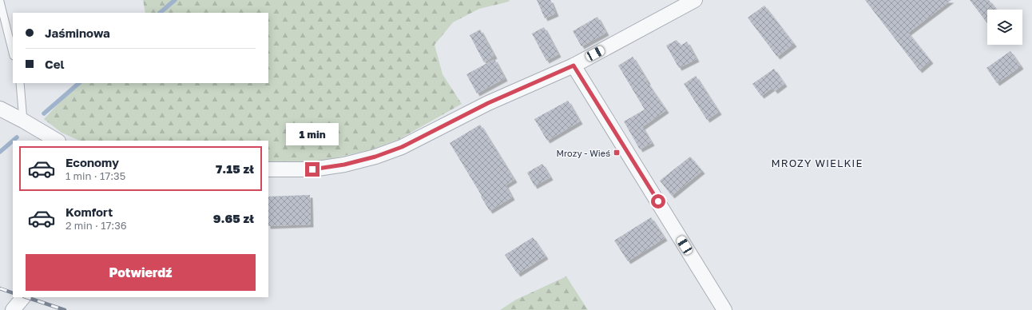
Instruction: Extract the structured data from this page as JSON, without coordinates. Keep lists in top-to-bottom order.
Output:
{
  "districts": ["MROZY WIELKIE"],
  "places": {
    "transit": ["Mrozy - Wieś"]
  },
  "page": {
    "banner": ["Jaśminowa", "Cel"],
    "bubble": "1 min",
    "list": [
      {
        "name": "Economy",
        "note": "1 min · 17:35",
        "value": "7.15 zł"
      },
      {
        "name": "Komfort",
        "note": "2 min · 17:36",
        "value": "9.65 zł"
      }
    ],
    "buttons": "Potwierdź"
  }
}
